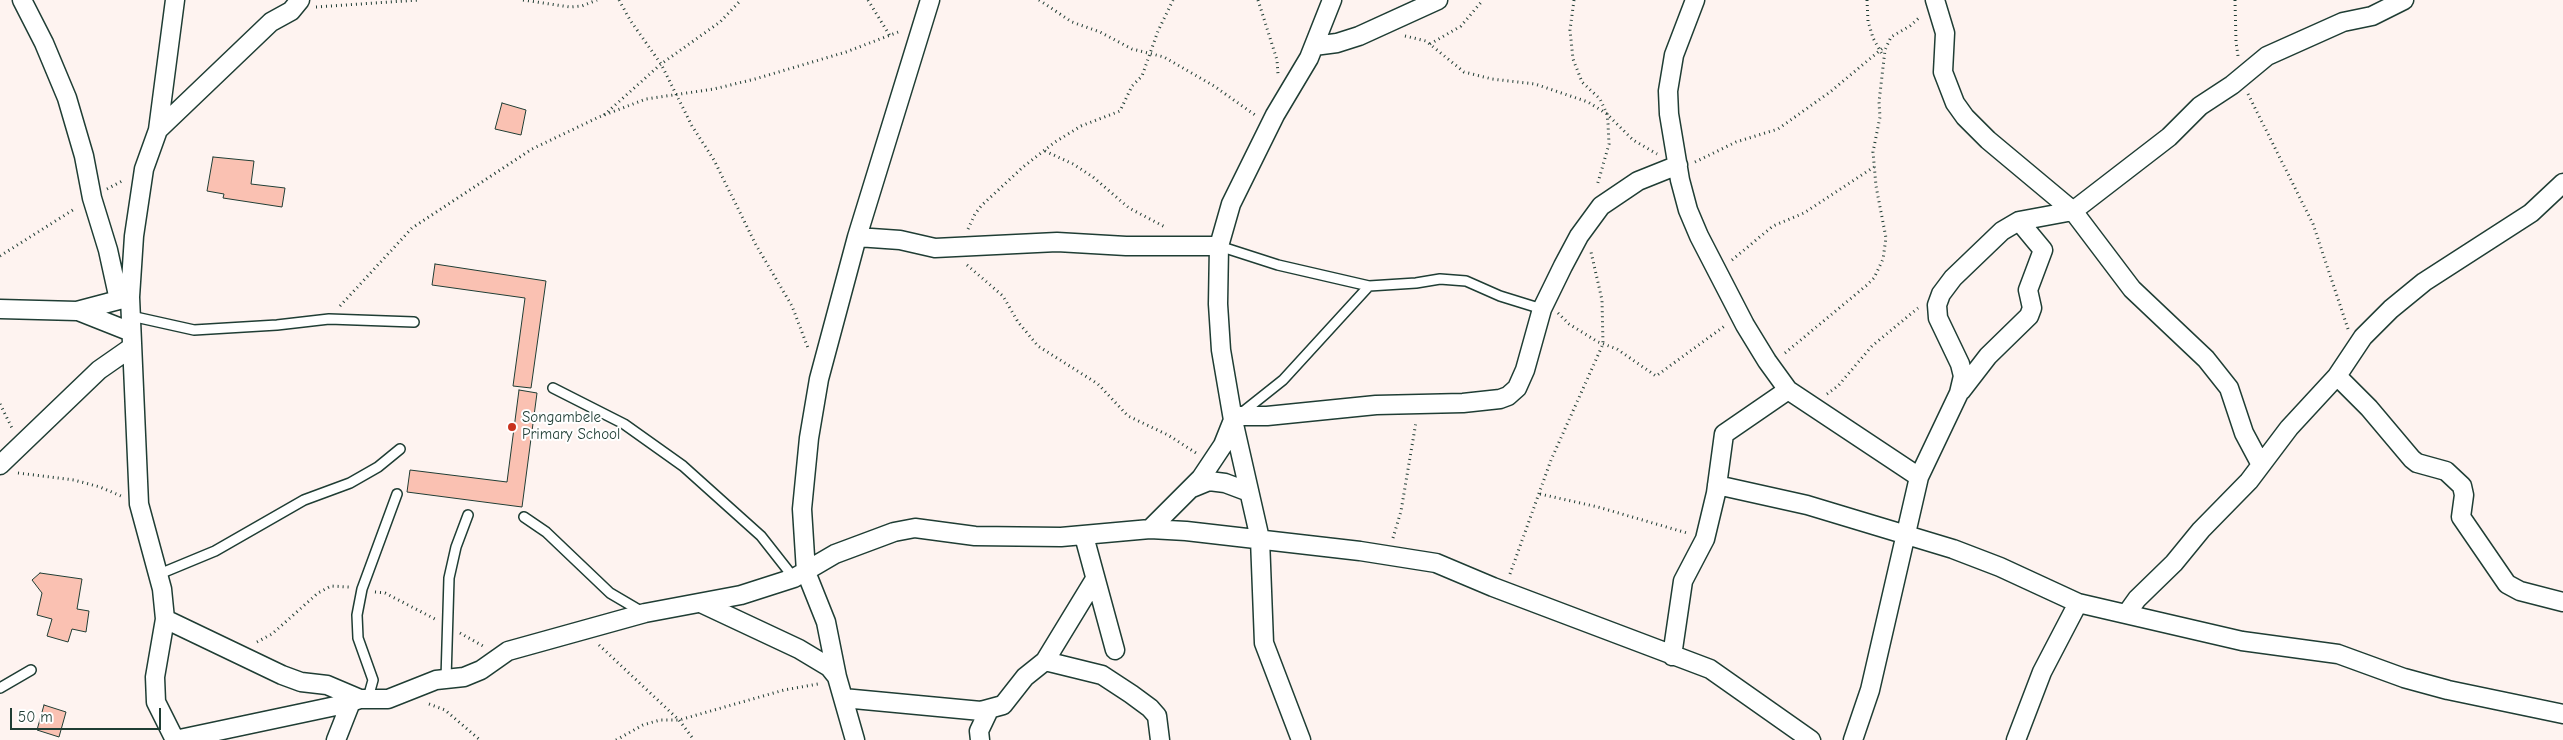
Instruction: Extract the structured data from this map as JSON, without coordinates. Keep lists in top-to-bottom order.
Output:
{
  "places": ["Songambele Primary School"],
  "scale_bar": "50 m"
}
